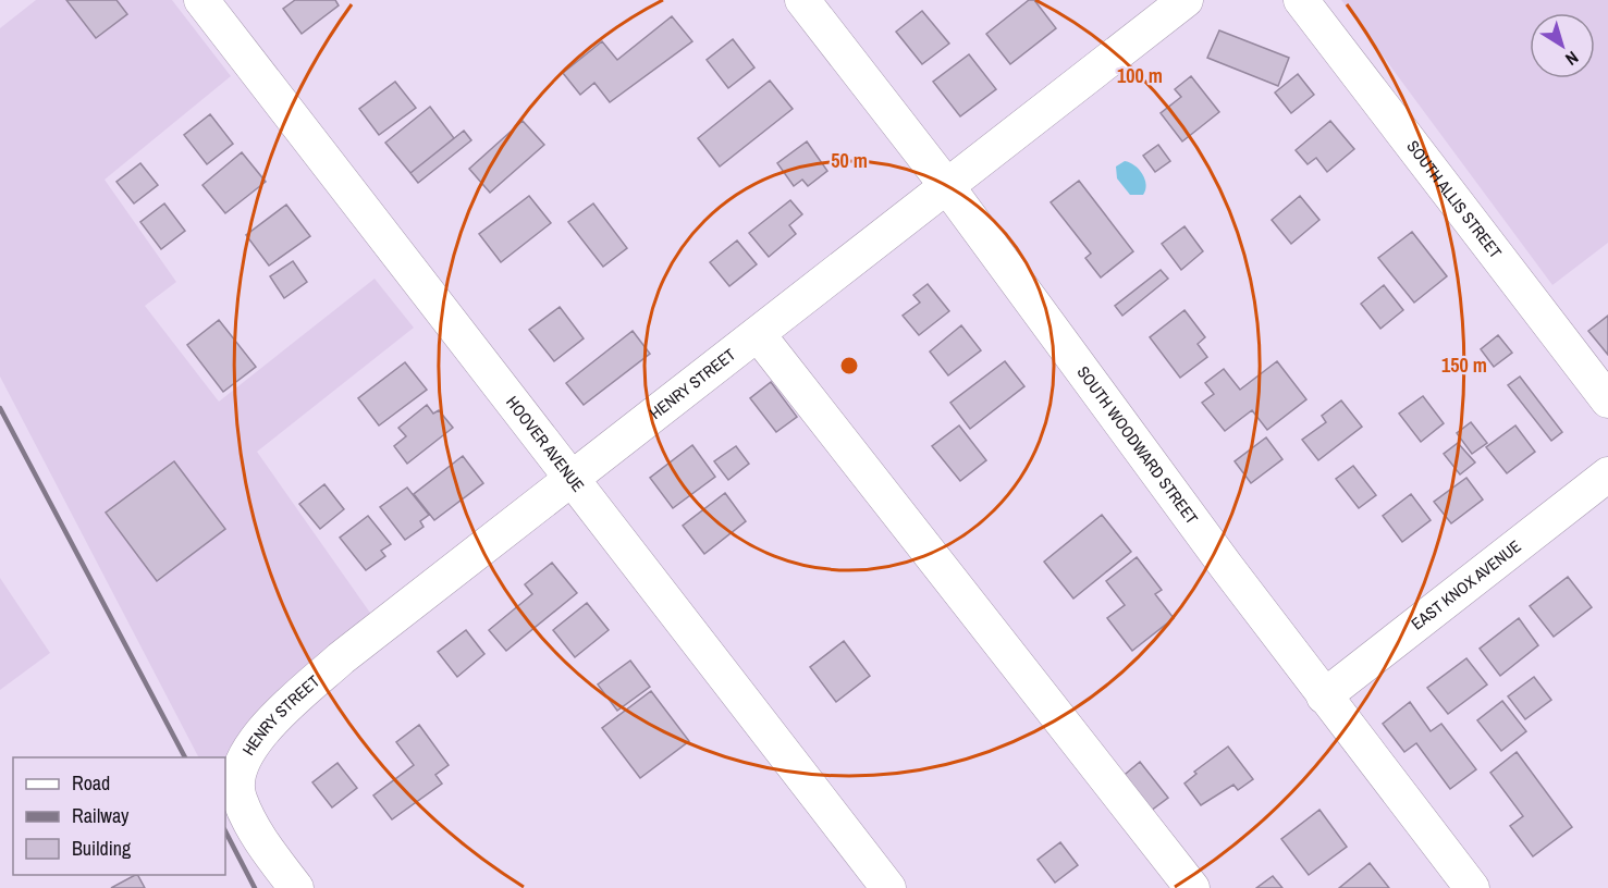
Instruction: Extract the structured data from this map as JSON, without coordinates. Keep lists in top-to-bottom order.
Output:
{
  "streets": {
    "street": [
      "SOUTH ALLIS STREET",
      "HENRY STREET",
      "HOOVER AVENUE",
      "SOUTH WOODWARD STREET",
      "EAST KNOX AVENUE"
    ]
  },
  "crossings": [
    ["HENRY STREET", "HOOVER AVENUE"],
    ["HENRY STREET", "SOUTH WOODWARD STREET"],
    ["SOUTH WOODWARD STREET", "EAST KNOX AVENUE"]
  ],
  "legend": ["Road", "Railway", "Building"],
  "north": "bottom right",
  "rings": ["100 m", "50 m", "150 m"]
}
